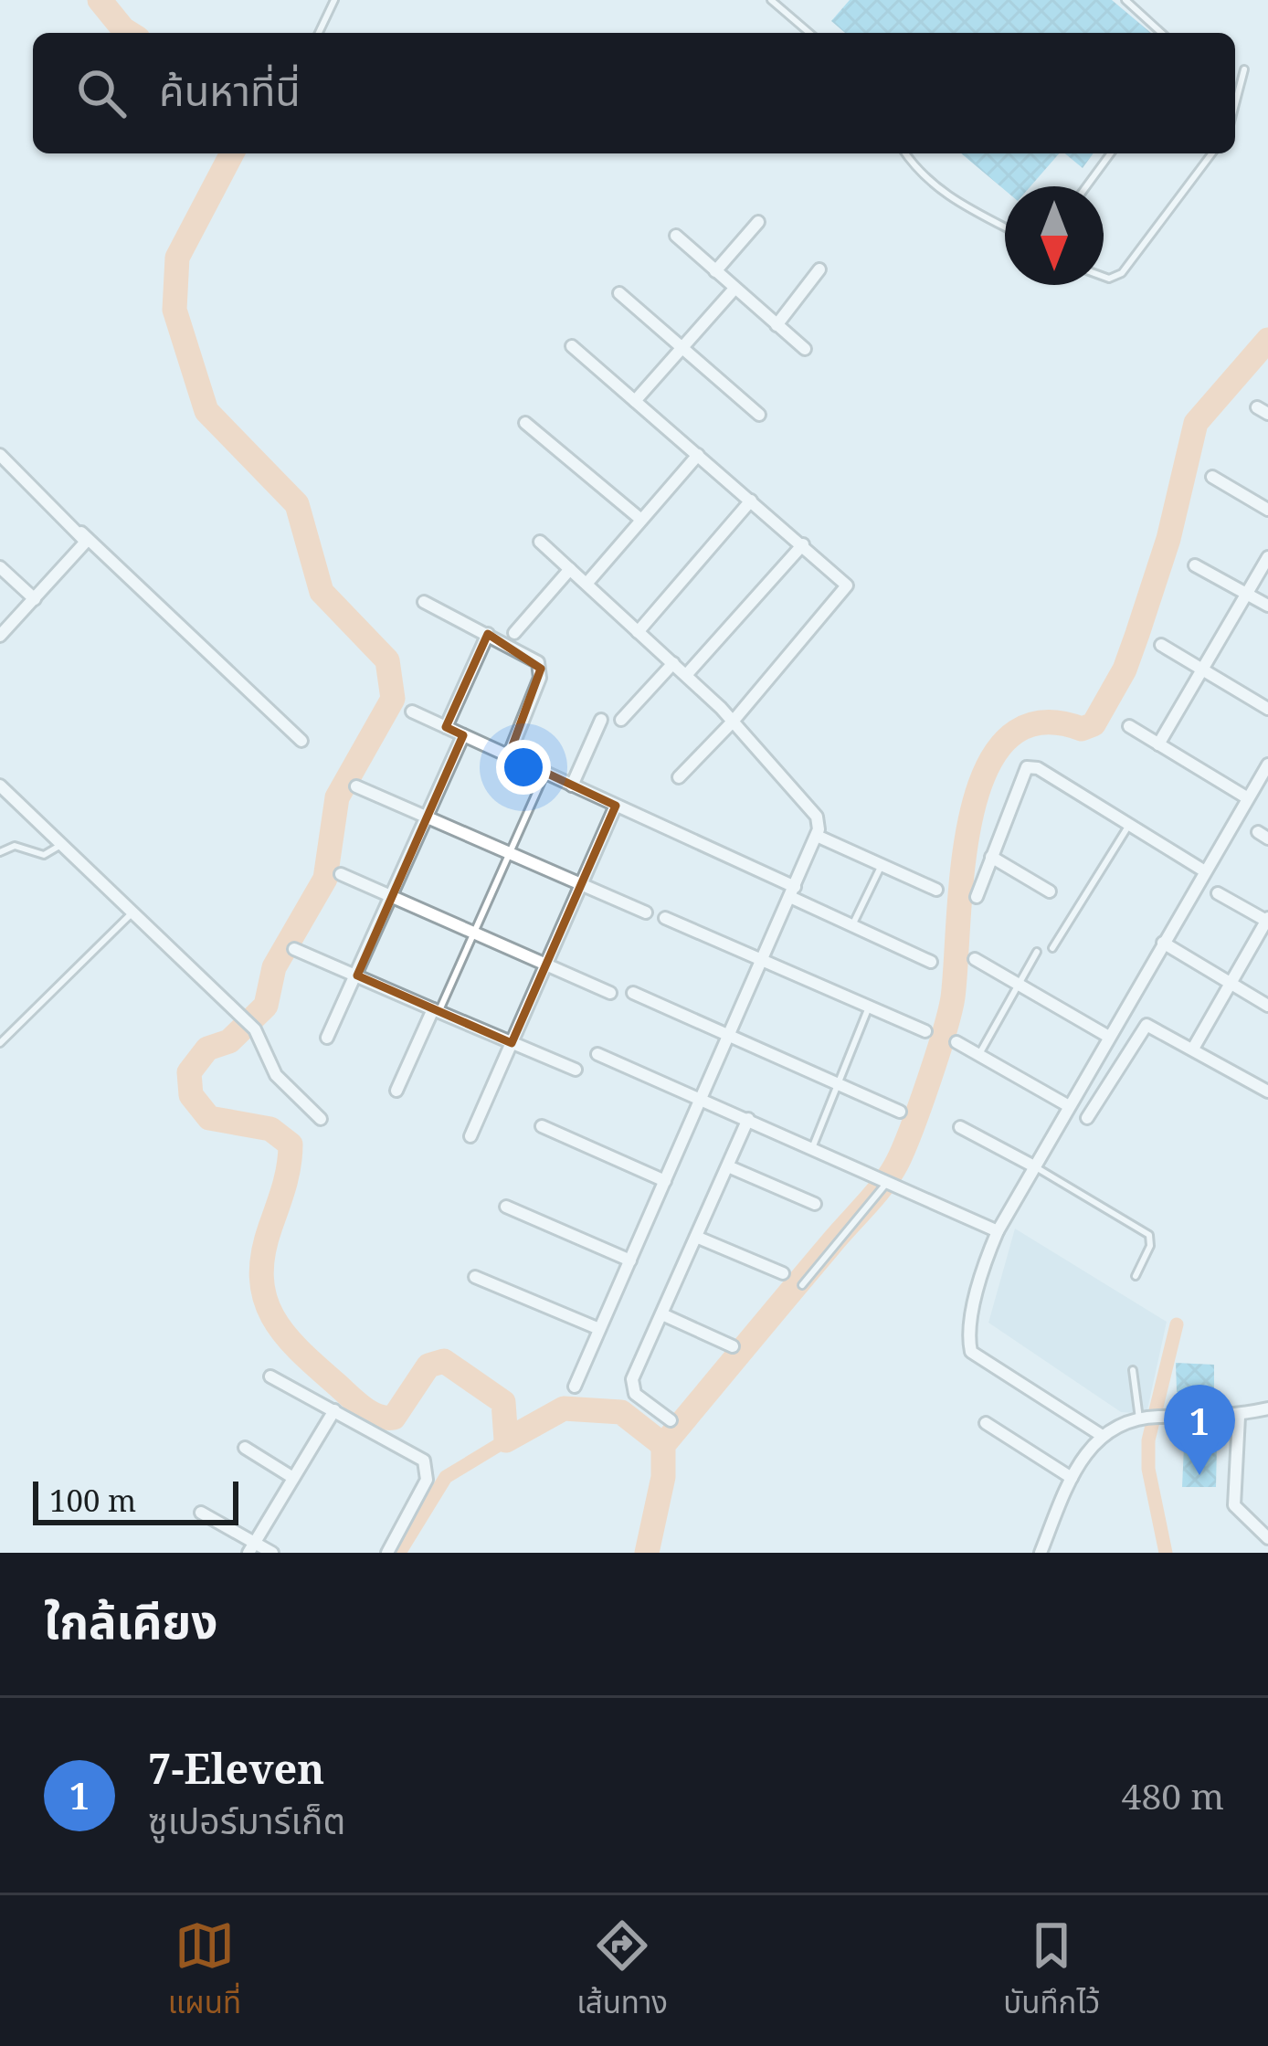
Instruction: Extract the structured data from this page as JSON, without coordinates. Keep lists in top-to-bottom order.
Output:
{
  "scale_bar": "100 m",
  "north": "bottom",
  "page": {
    "search": "ค้นหาที่นี่",
    "pins": "1",
    "scale": "100 m",
    "heading": "ใกล้เคียง",
    "list": [
      {
        "mark": "1",
        "name": "7-Eleven",
        "note": "ซูเปอร์มาร์เก็ต",
        "value": "480 m"
      }
    ],
    "nav": ["แผนที่", "เส้นทาง", "บันทึกไว้"]
  }
}
